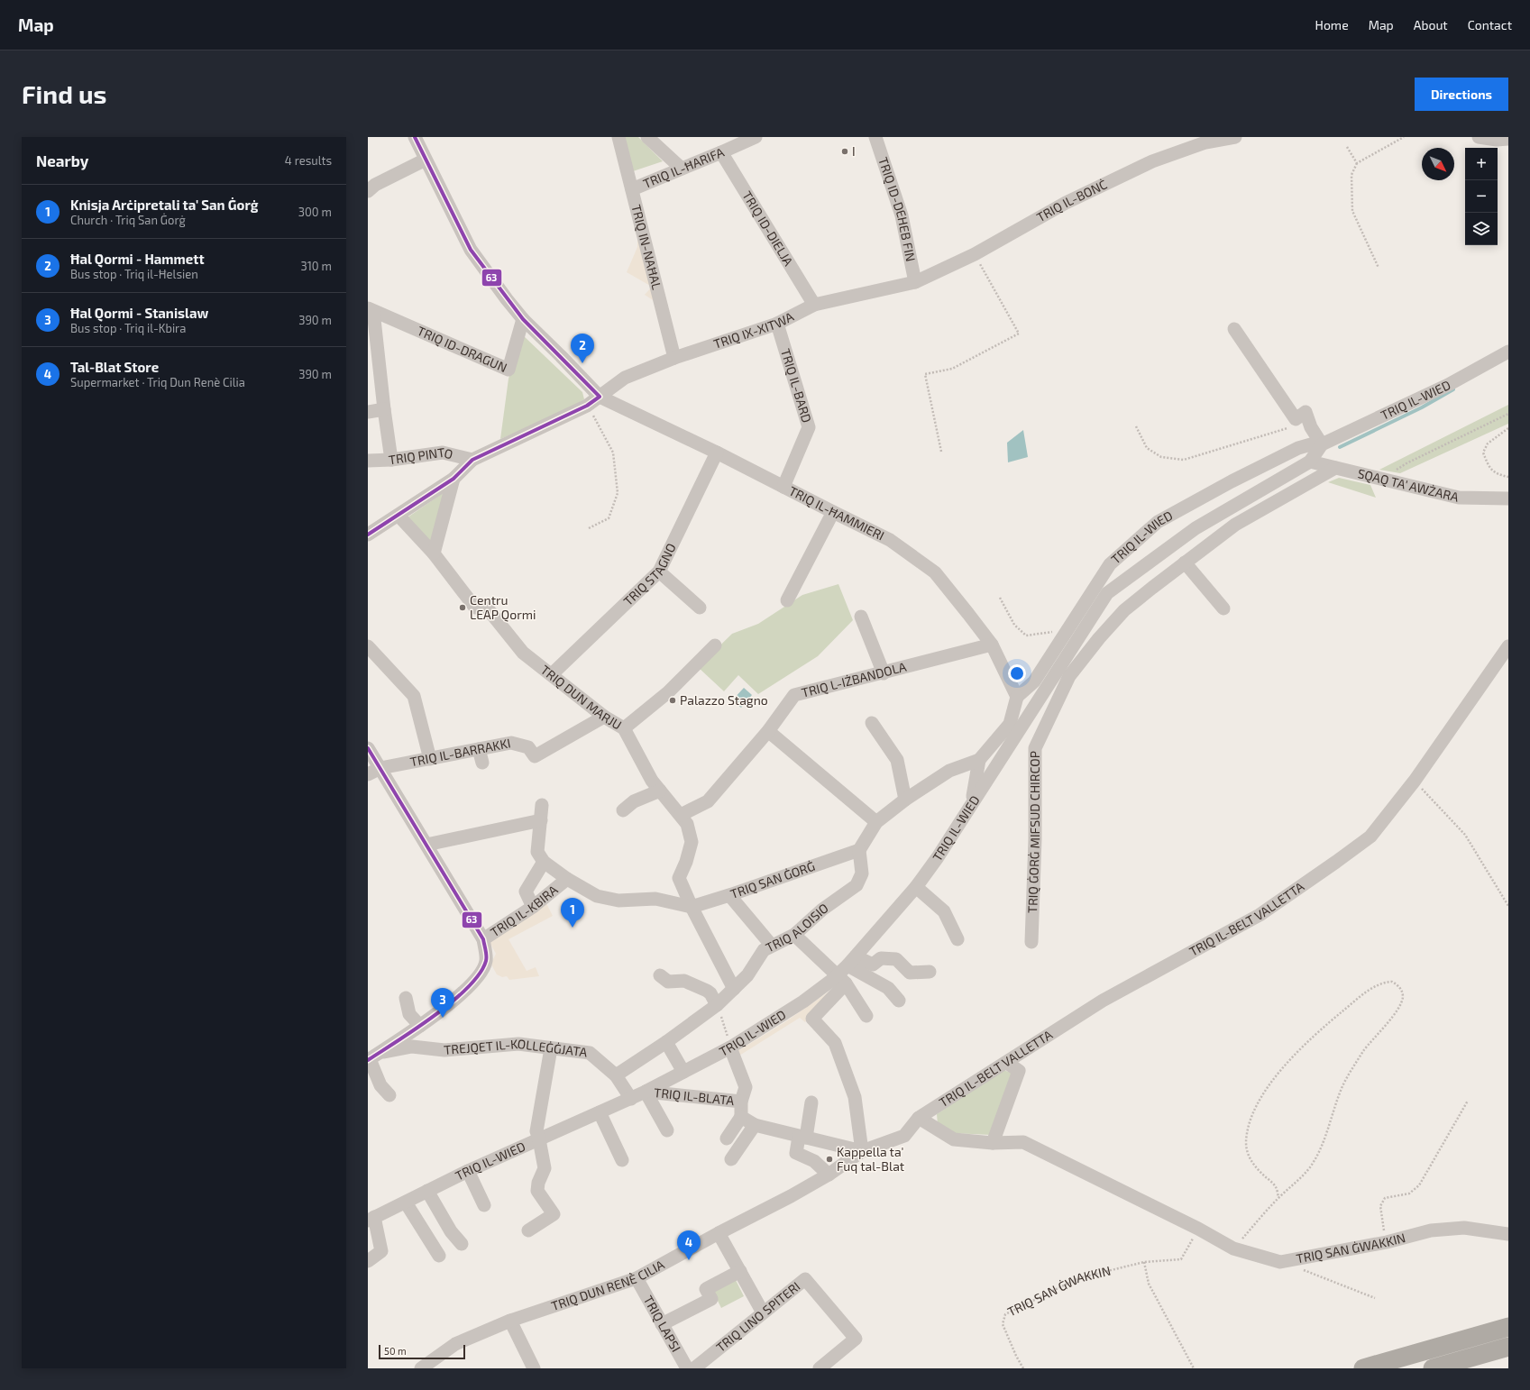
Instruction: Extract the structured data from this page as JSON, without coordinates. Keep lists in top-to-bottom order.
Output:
{
  "streets": {
    "street": [
      "TRIQ IL-ĦARIFA",
      "TRIQ IL-BONĊ",
      "TRIQ ID-DEHEB FIN",
      "TRIQ ID-DIELJA",
      "TRIQ IN-NAĦAL",
      "TRIQ IX-XITWA",
      "TRIQ ID-DRAGUN",
      "TRIQ IL-BARD",
      "TRIQ IL-WIED",
      "TRIQ PINTO",
      "SQAQ TA' AWŻARA",
      "TRIQ IL-ĦAMMIERI",
      "TRIQ STAGNO",
      "TRIQ L-IŻBANDOLA",
      "TRIQ DUN MARJU",
      "TRIQ IL-BARRAKKI",
      "TRIQ ĠORĠ MIFSUD CHIRCOP",
      "TRIQ SAN ĠORĠ",
      "TRIQ IL-KBIRA",
      "TRIQ IL-BELT VALLETTA",
      "TRIQ ALOISIO",
      "TREJQET IL-KOLLEĠĠJATA",
      "TRIQ IL-BLATA",
      "TRIQ SAN ĠWAKKIN",
      "TRIQ DUN RENÈ CILIA",
      "TRIQ LINO SPITERI",
      "TRIQ LAPSI"
    ]
  },
  "crossings": [
    ["TRIQ IL-ĦARIFA", "TRIQ ID-DIELJA"],
    ["TRIQ IL-ĦARIFA", "TRIQ IN-NAĦAL"],
    ["TRIQ IL-BONĊ", "TRIQ ID-DEHEB FIN"],
    ["TRIQ IL-BONĊ", "TRIQ IX-XITWA"],
    ["TRIQ ID-DEHEB FIN", "TRIQ IX-XITWA"],
    ["TRIQ ID-DIELJA", "TRIQ IX-XITWA"],
    ["TRIQ IN-NAĦAL", "TRIQ IX-XITWA"],
    ["TRIQ IX-XITWA", "TRIQ IL-BARD"],
    ["TRIQ IX-XITWA", "TRIQ PINTO"],
    ["TRIQ IX-XITWA", "TRIQ IL-ĦAMMIERI"],
    ["TRIQ IX-XITWA", "TRIQ DUN MARJU"],
    ["TRIQ IL-BARD", "TRIQ IL-ĦAMMIERI"],
    ["TRIQ IL-WIED", "SQAQ TA' AWŻARA"],
    ["TRIQ IL-WIED", "TRIQ IL-ĦAMMIERI"],
    ["TRIQ IL-WIED", "TREJQET IL-KOLLEĠĠJATA"],
    ["TRIQ IL-WIED", "TRIQ IL-BLATA"],
    ["TRIQ IL-ĦAMMIERI", "TRIQ STAGNO"],
    ["TRIQ IL-ĦAMMIERI", "TRIQ L-IŻBANDOLA"],
    ["TRIQ STAGNO", "TRIQ DUN MARJU"],
    ["TRIQ L-IŻBANDOLA", "TRIQ DUN MARJU"],
    ["TRIQ DUN MARJU", "TRIQ IL-BARRAKKI"],
    ["TRIQ DUN MARJU", "TRIQ SAN ĠORĠ"],
    ["TRIQ DUN MARJU", "TRIQ ALOISIO"],
    ["TRIQ SAN ĠORĠ", "TRIQ IL-KBIRA"],
    ["TRIQ SAN ĠORĠ", "TRIQ ALOISIO"],
    ["TRIQ IL-KBIRA", "TREJQET IL-KOLLEĠĠJATA"],
    ["TRIQ IL-BELT VALLETTA", "TRIQ SAN ĠWAKKIN"],
    ["TRIQ IL-BELT VALLETTA", "TRIQ DUN RENÈ CILIA"],
    ["TRIQ ALOISIO", "TREJQET IL-KOLLEĠĠJATA"],
    ["TRIQ IL-BLATA", "TRIQ DUN RENÈ CILIA"],
    ["TRIQ SAN ĠWAKKIN", "TRIQ DUN RENÈ CILIA"],
    ["TRIQ DUN RENÈ CILIA", "TRIQ LAPSI"]
  ],
  "places": [
    "I",
    "Centru LEAP Qormi",
    "Palazzo Stagno",
    "Kappella ta' Fuq tal-Blat"
  ],
  "lines": ["transit line 63"],
  "scale_bar": "50 m",
  "north": "bottom right",
  "page": {
    "header": "Map",
    "nav": [
      "Home",
      "Map",
      "About",
      "Contact"
    ],
    "buttons": "Directions",
    "title": "Find us",
    "heading": ["Nearby", "4 results"],
    "map_buttons": ["+", "−"],
    "list": [
      {
        "mark": "1",
        "name": "Knisja Arċipretali ta' San Ġorġ",
        "note": "Church · Triq San Ġorġ",
        "value": "300 m"
      },
      {
        "mark": "2",
        "name": "Ħal Qormi - Hammett",
        "note": "Bus stop · Triq il-Ħelsien",
        "value": "310 m"
      },
      {
        "mark": "3",
        "name": "Ħal Qormi - Stanislaw",
        "note": "Bus stop · Triq il-Kbira",
        "value": "390 m"
      },
      {
        "mark": "4",
        "name": "Tal-Blat Store",
        "note": "Supermarket · Triq Dun Renè Cilia",
        "value": "390 m"
      }
    ],
    "pins": [
      "2",
      "1",
      "3",
      "4"
    ],
    "scale": "50 m"
  }
}
